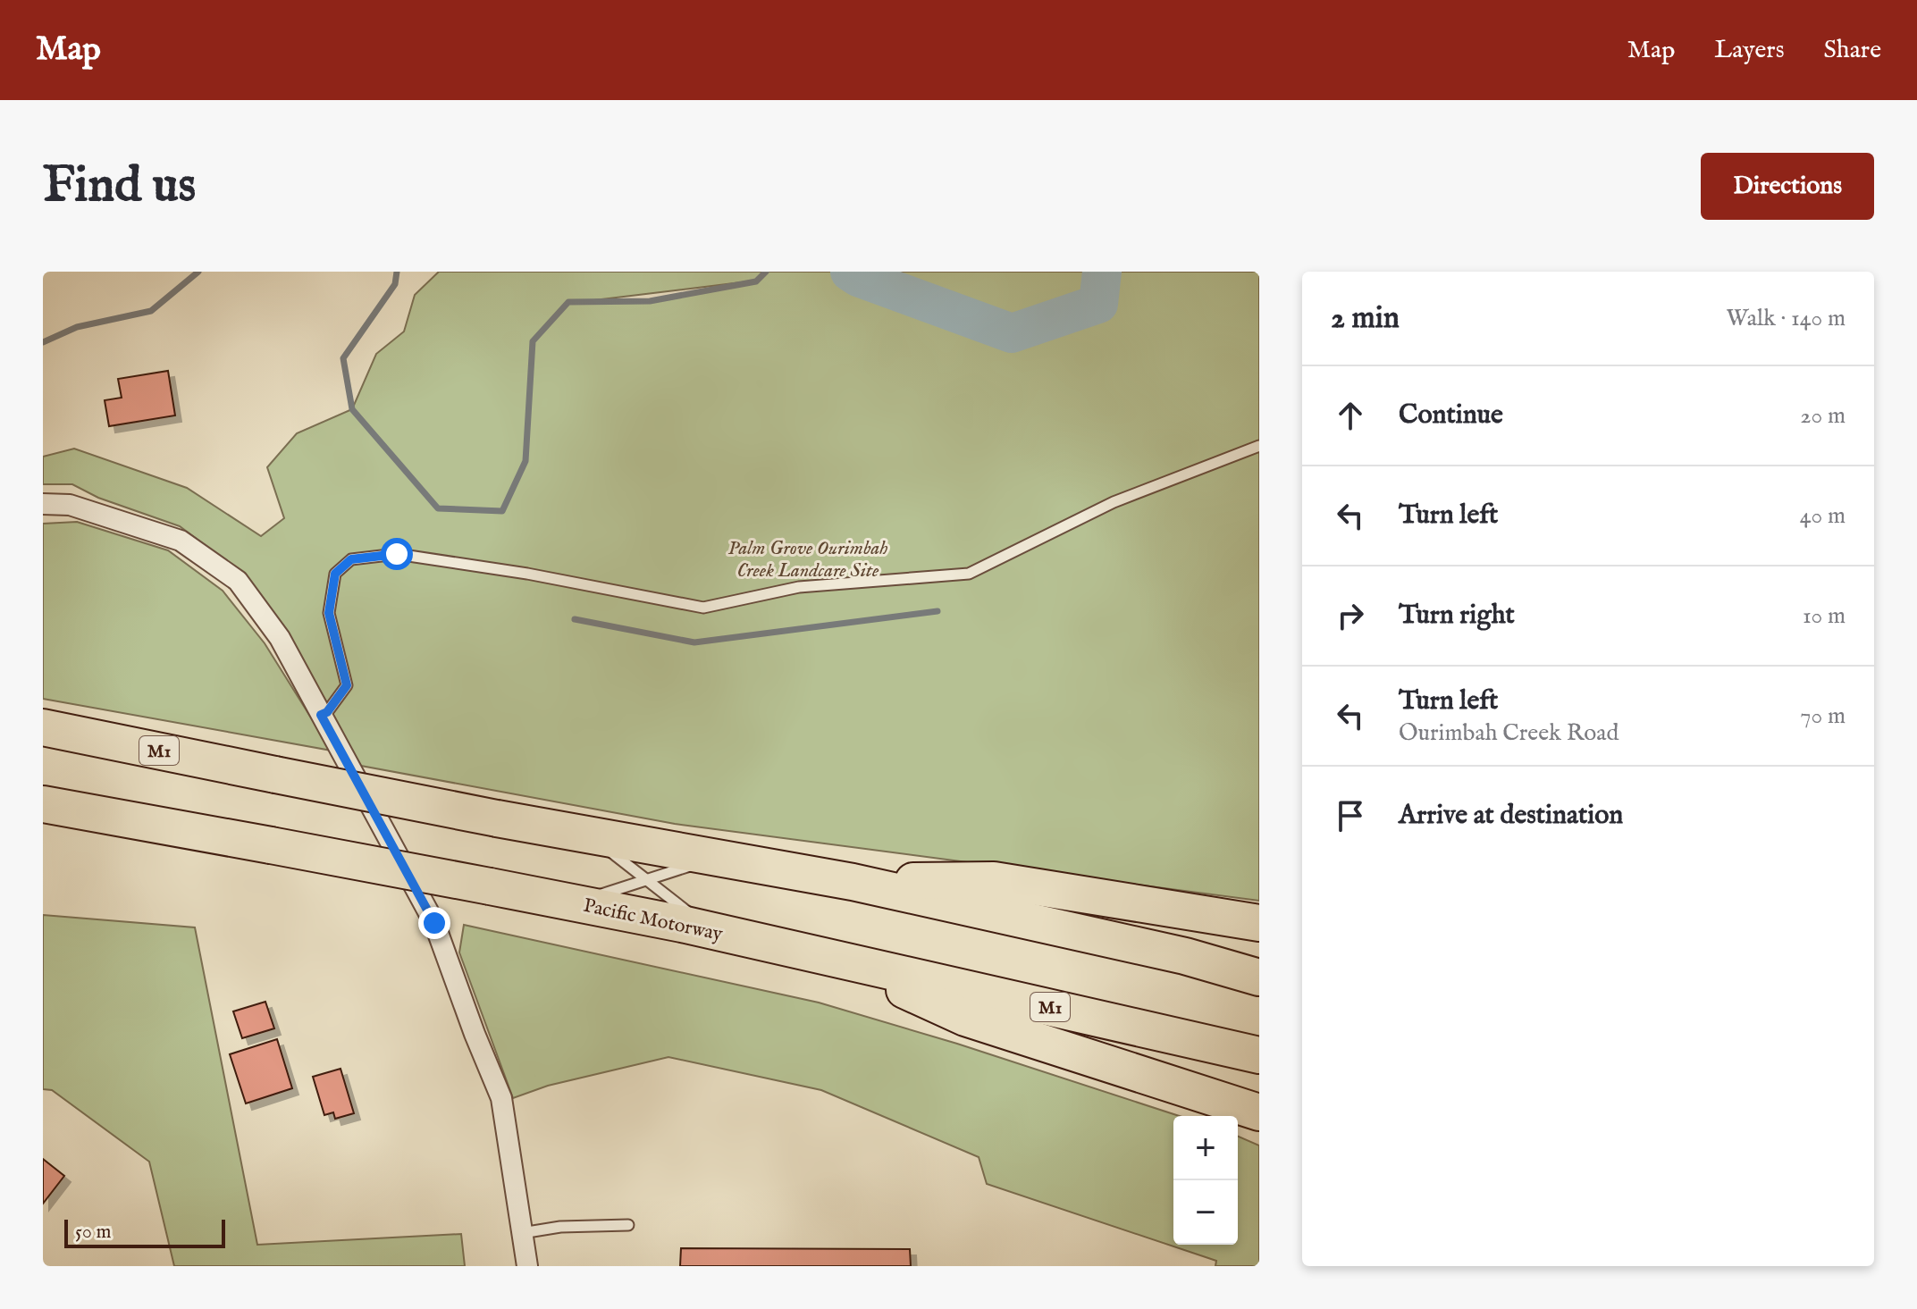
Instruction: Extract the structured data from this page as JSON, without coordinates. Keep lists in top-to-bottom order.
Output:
{
  "streets": {
    "highway": ["M1", "Pacific Motorway"]
  },
  "parks": ["Palm Grove Ourimbah Creek Landcare Site"],
  "scale_bar": "50 m",
  "page": {
    "header": "Map",
    "nav": ["Map", "Layers", "Share"],
    "buttons": "Directions",
    "title": "Find us",
    "heading": ["2 min", "Walk · 140 m"],
    "list": [
      ["Continue", "20 m"],
      ["Turn left", "40 m"],
      ["Turn right", "10 m"],
      ["Turn left", "Ourimbah Creek Road", "70 m"],
      "Arrive at destination"
    ],
    "map_buttons": ["+", "−"],
    "scale": "50 m"
  }
}
